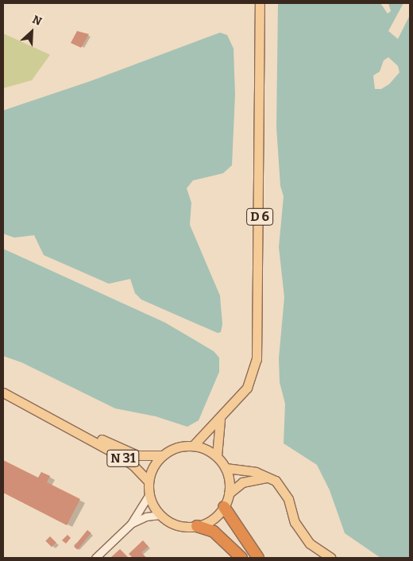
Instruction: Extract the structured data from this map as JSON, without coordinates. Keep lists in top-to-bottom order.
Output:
{
  "streets": {
    "main road": ["D 6", "N 31"]
  },
  "crossings": [
    ["D 6", "N 31"]
  ],
  "north": "top right"
}
